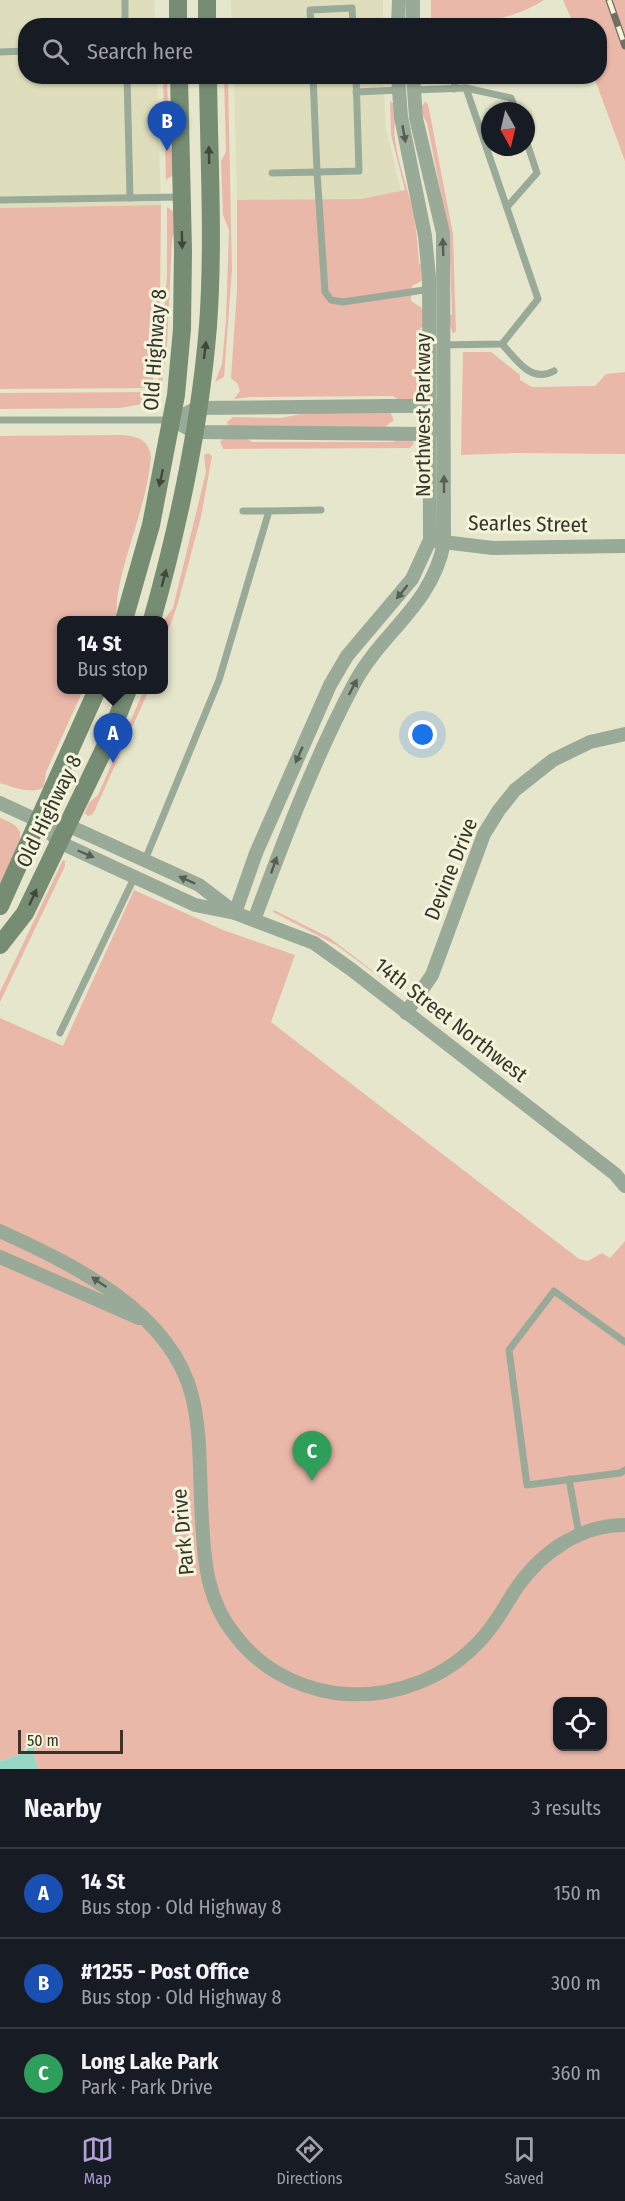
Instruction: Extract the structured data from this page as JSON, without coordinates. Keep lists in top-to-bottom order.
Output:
{
  "streets": {
    "street": [
      "Old Highway 8",
      "Northwest Parkway",
      "Searles Street",
      "Devine Drive",
      "14th Street Northwest",
      "Park Drive"
    ]
  },
  "crossings": [
    ["Old Highway 8", "14th Street Northwest"],
    ["Northwest Parkway", "Searles Street"],
    ["Northwest Parkway", "14th Street Northwest"],
    ["Devine Drive", "14th Street Northwest"]
  ],
  "scale_bar": "50 m",
  "north": "bottom",
  "page": {
    "search": "Search here",
    "pins": ["B", "A", "C"],
    "popup": ["14 St", "Bus stop"],
    "scale": "50 m",
    "heading": ["Nearby", "3 results"],
    "list": [
      {
        "mark": "A",
        "name": "14 St",
        "note": "Bus stop · Old Highway 8",
        "value": "150 m"
      },
      {
        "mark": "B",
        "name": "#1255 - Post Office",
        "note": "Bus stop · Old Highway 8",
        "value": "300 m"
      },
      {
        "mark": "C",
        "name": "Long Lake Park",
        "note": "Park · Park Drive",
        "value": "360 m"
      }
    ],
    "nav": ["Map", "Directions", "Saved"]
  }
}
